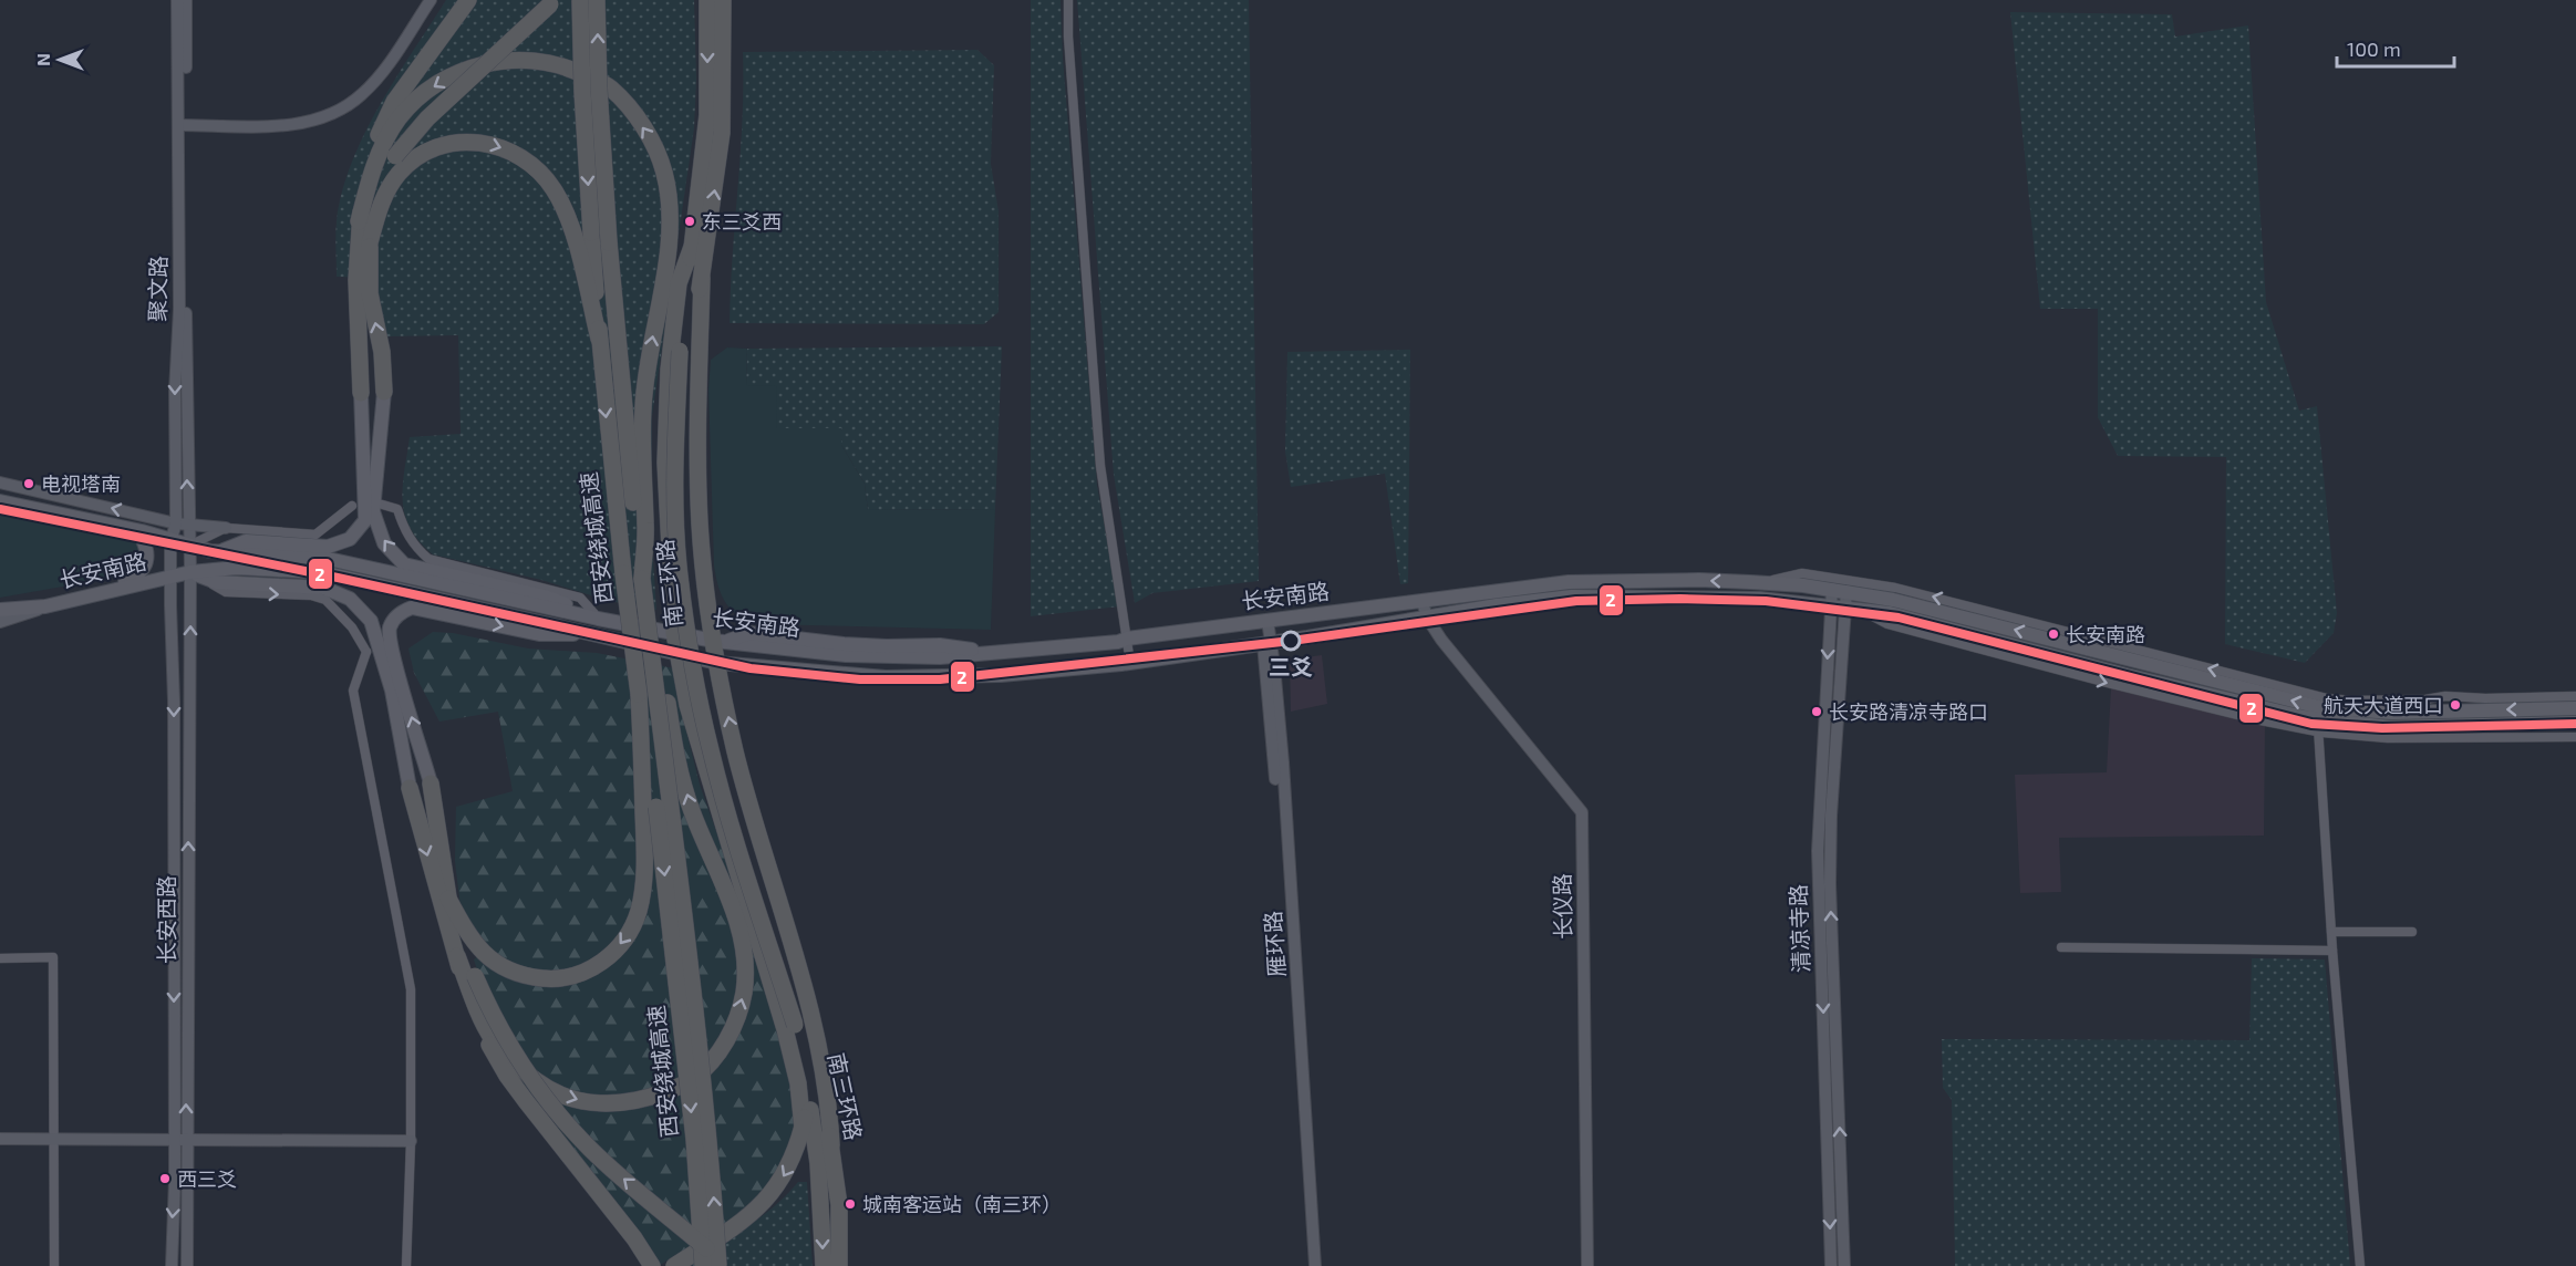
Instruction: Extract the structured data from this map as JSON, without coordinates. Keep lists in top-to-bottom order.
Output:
{
  "streets": {
    "highway": ["西安绕城高速", "南三环路"],
    "main road": ["长安南路"],
    "street": [
      "聚文路",
      "长仪路",
      "长安西路",
      "清凉寺路",
      "雁环路"
    ]
  },
  "crossings": [
    ["聚文路", "长安南路"],
    ["聚文路", "长安西路"],
    ["长安南路", "长仪路"],
    ["长安南路", "长安西路"],
    ["长安南路", "清凉寺路"],
    ["长安南路", "雁环路"]
  ],
  "places": [
    "东三爻西",
    "电视塔南",
    "长安南路",
    "三爻",
    "航天大道西口",
    "长安路清凉寺路口",
    "西三爻",
    "城南客运站（南三环）"
  ],
  "lines": ["transit line 2"],
  "scale_bar": "100 m",
  "north": "left"
}
